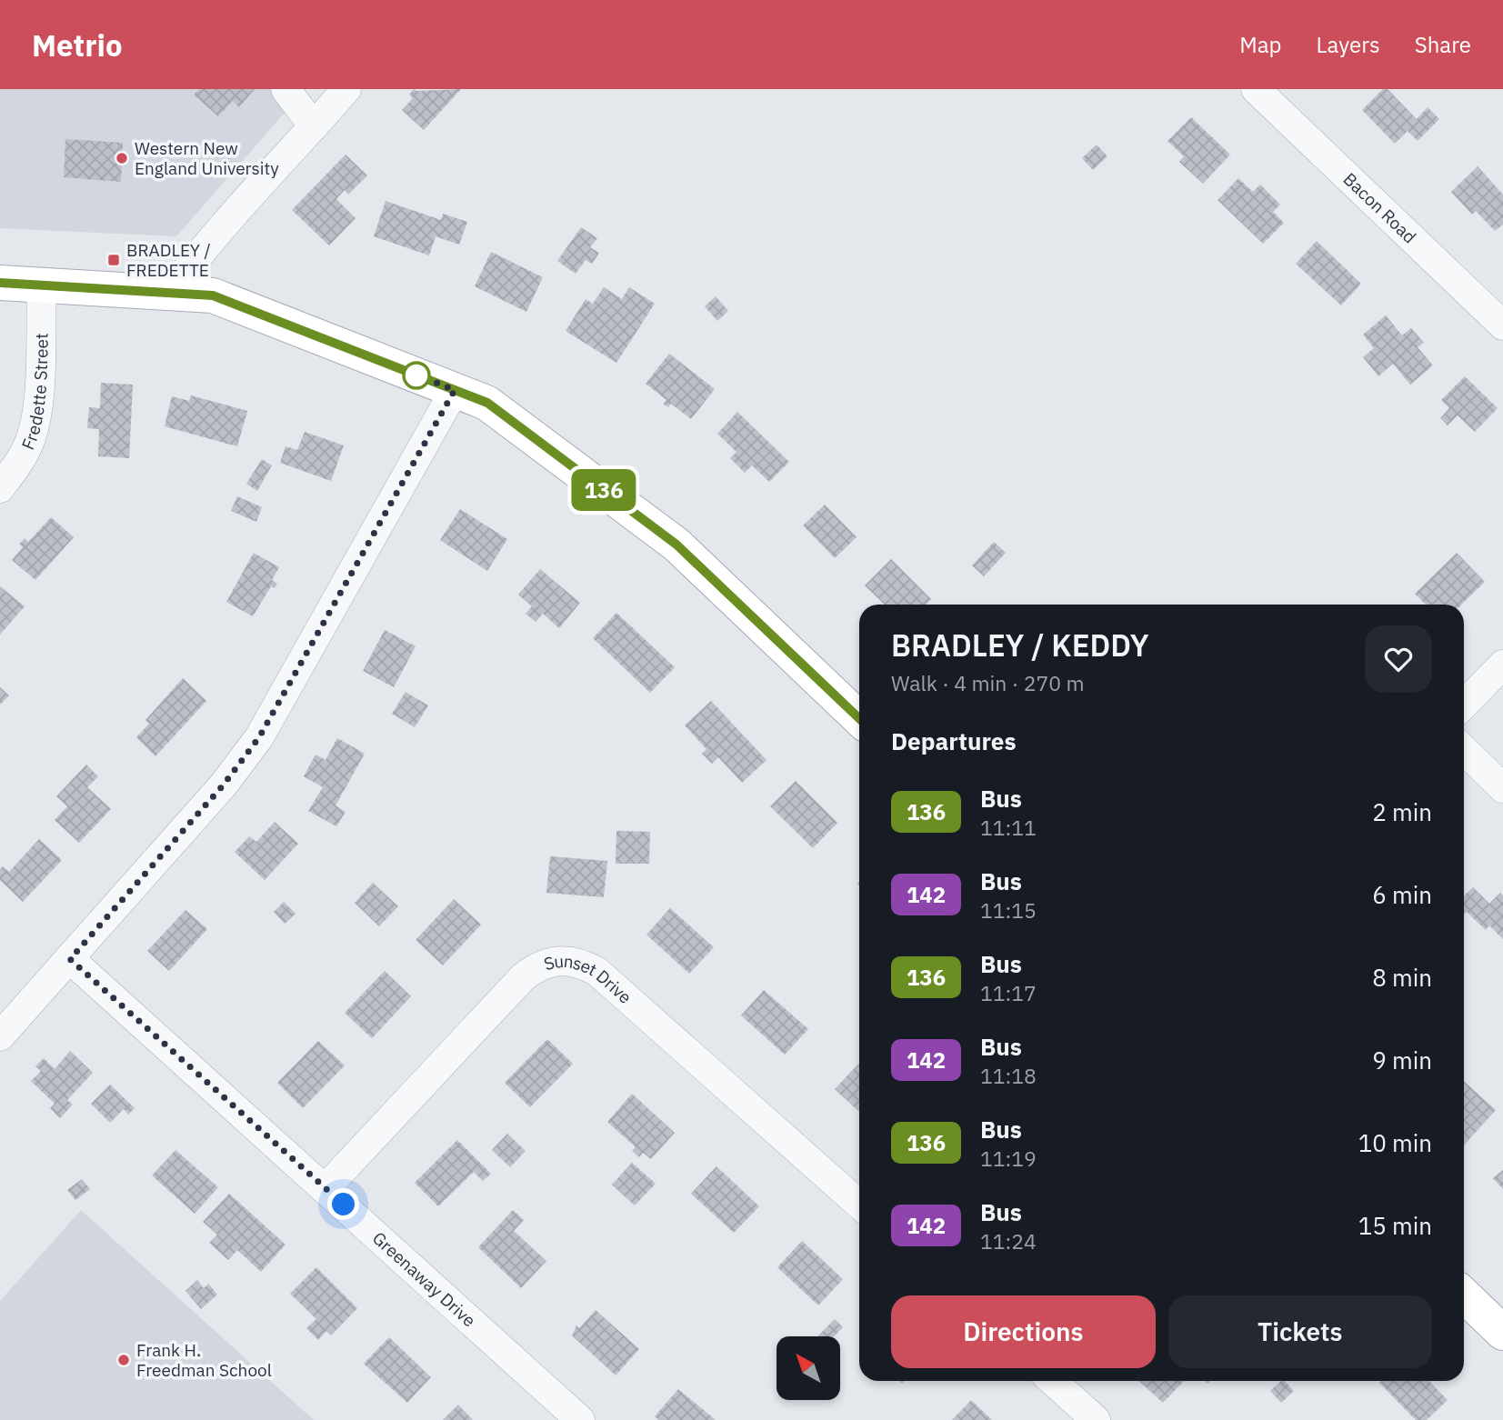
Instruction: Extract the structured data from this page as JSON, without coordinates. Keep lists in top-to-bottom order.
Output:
{
  "streets": {
    "street": [
      "Bacon Road",
      "Fredette Street",
      "Sunset Drive",
      "Greenaway Drive"
    ]
  },
  "crossings": [
    ["Sunset Drive", "Greenaway Drive"]
  ],
  "places": {
    "other": ["Western New England University", "Frank H. Freedman School"],
    "transit": ["BRADLEY / FREDETTE"]
  },
  "lines": ["bus line 136"],
  "north": "top left",
  "page": {
    "header": "Metrio",
    "nav": ["Map", "Layers", "Share"],
    "on_map": "136",
    "heading": [
      ["BRADLEY / KEDDY", "Walk · 4 min · 270 m"],
      "Departures"
    ],
    "list": [
      {
        "mark": "136",
        "name": "Bus",
        "note": "11:11",
        "value": "2 min"
      },
      {
        "mark": "142",
        "name": "Bus",
        "note": "11:15",
        "value": "6 min"
      },
      {
        "mark": "136",
        "name": "Bus",
        "note": "11:17",
        "value": "8 min"
      },
      {
        "mark": "142",
        "name": "Bus",
        "note": "11:18",
        "value": "9 min"
      },
      {
        "mark": "136",
        "name": "Bus",
        "note": "11:19",
        "value": "10 min"
      },
      {
        "mark": "142",
        "name": "Bus",
        "note": "11:24",
        "value": "15 min"
      }
    ],
    "buttons": ["Directions", "Tickets"]
  }
}
